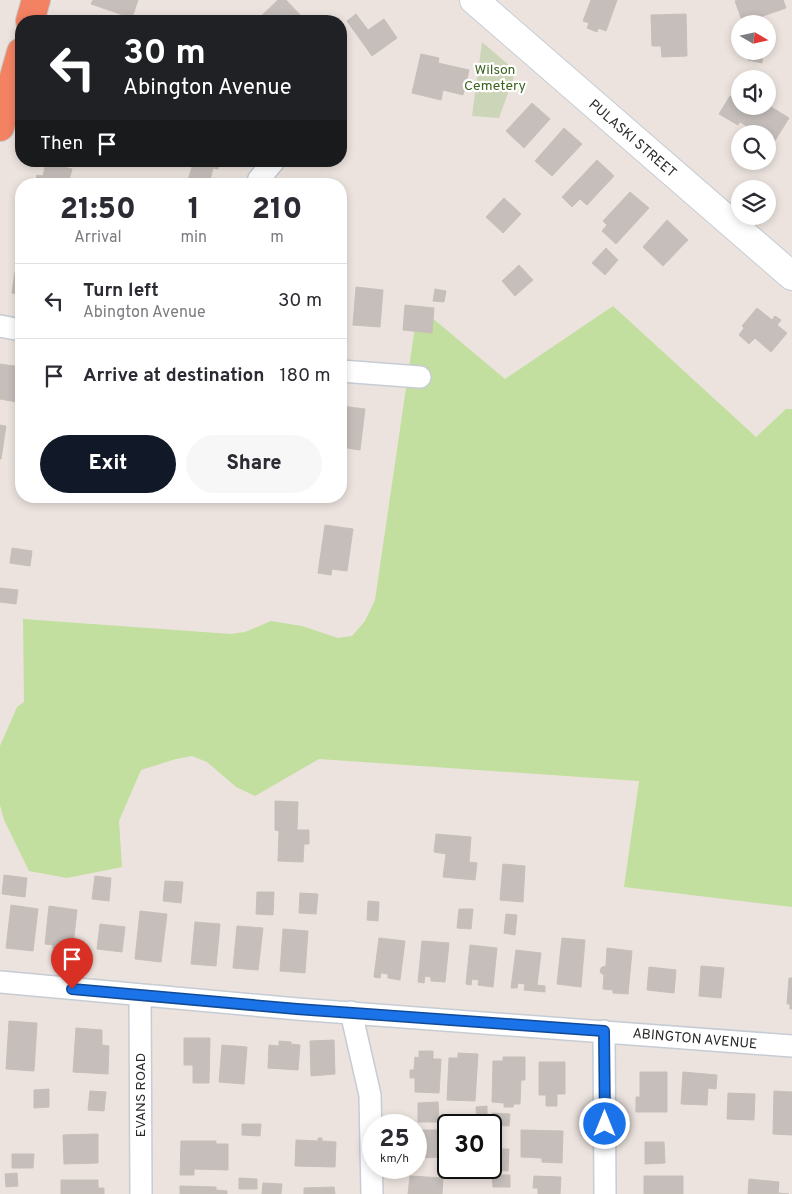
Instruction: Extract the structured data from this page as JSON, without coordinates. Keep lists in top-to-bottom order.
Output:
{
  "streets": {
    "main road": ["PULASKI STREET"],
    "street": ["ABINGTON AVENUE", "EVANS ROAD"]
  },
  "crossings": [
    ["ABINGTON AVENUE", "EVANS ROAD"]
  ],
  "parks": ["Wilson Cemetery"],
  "north": "right",
  "page": {
    "turn": ["30 m", "Abington Avenue"],
    "then": "Then",
    "eta": [
      "21:50",
      "Arrival",
      "1",
      "min",
      "210",
      "m"
    ],
    "list": [
      {
        "name": "Turn left",
        "note": "Abington Avenue",
        "value": "30 m"
      },
      {
        "name": "Arrive at destination",
        "value": "180 m"
      }
    ],
    "buttons": ["Exit", "Share"],
    "speed": "25 km/h",
    "limit": "30"
  }
}
